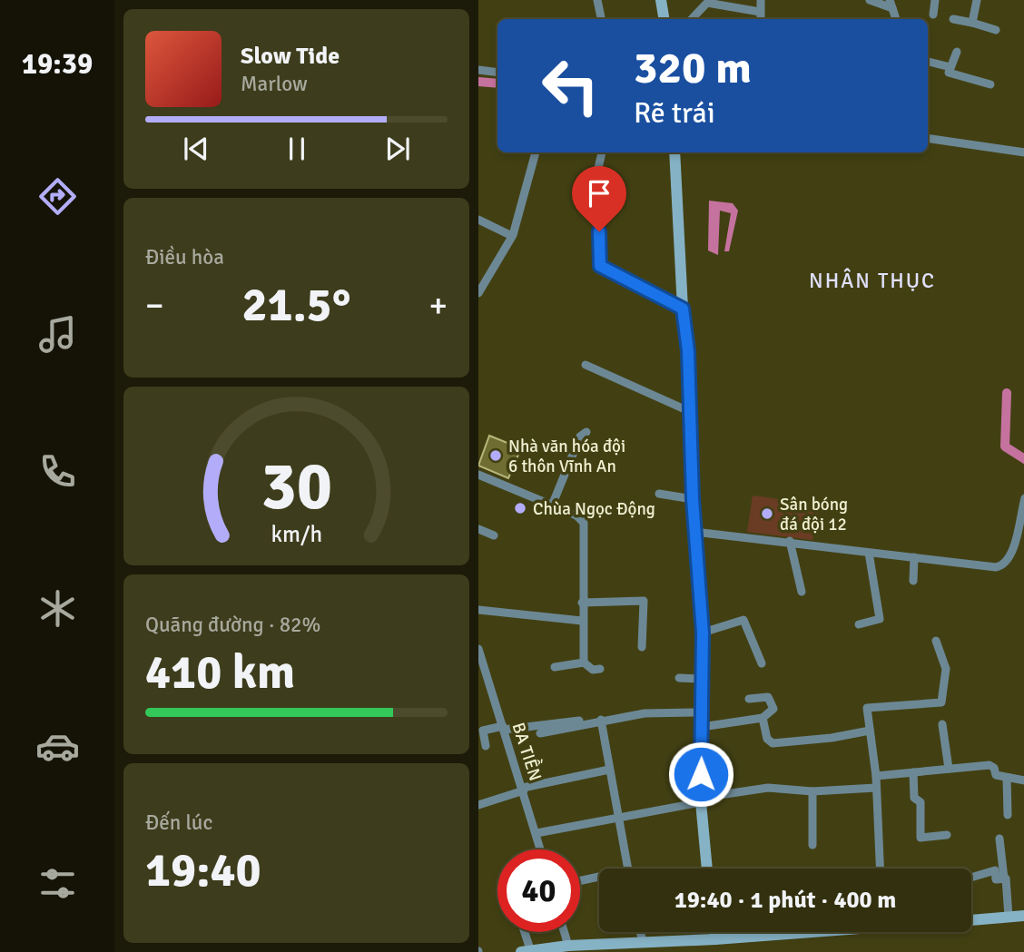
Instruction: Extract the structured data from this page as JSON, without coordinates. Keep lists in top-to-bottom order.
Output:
{
  "streets": {
    "street": ["BA TIỀN"]
  },
  "districts": ["NHÂN THỤC"],
  "places": ["Nhà văn hóa đội 6 thôn Vĩnh An", "Chùa Ngọc Động", "Sân bóng đá đội 12"],
  "page": {
    "tabs": "19:39",
    "turn": ["320 m", "Rẽ trái"],
    "song": ["Slow Tide", "Marlow"],
    "tile": [
      "Điều hòa",
      ["Quãng đường · 82%", "410 km"],
      ["Đến lúc", "19:40"]
    ],
    "heat": ["−", "21.5°", "+"],
    "limit": "40",
    "trip": "19:40 · 1 phút · 400 m",
    "gauge": ["30", "km/h"]
  }
}
